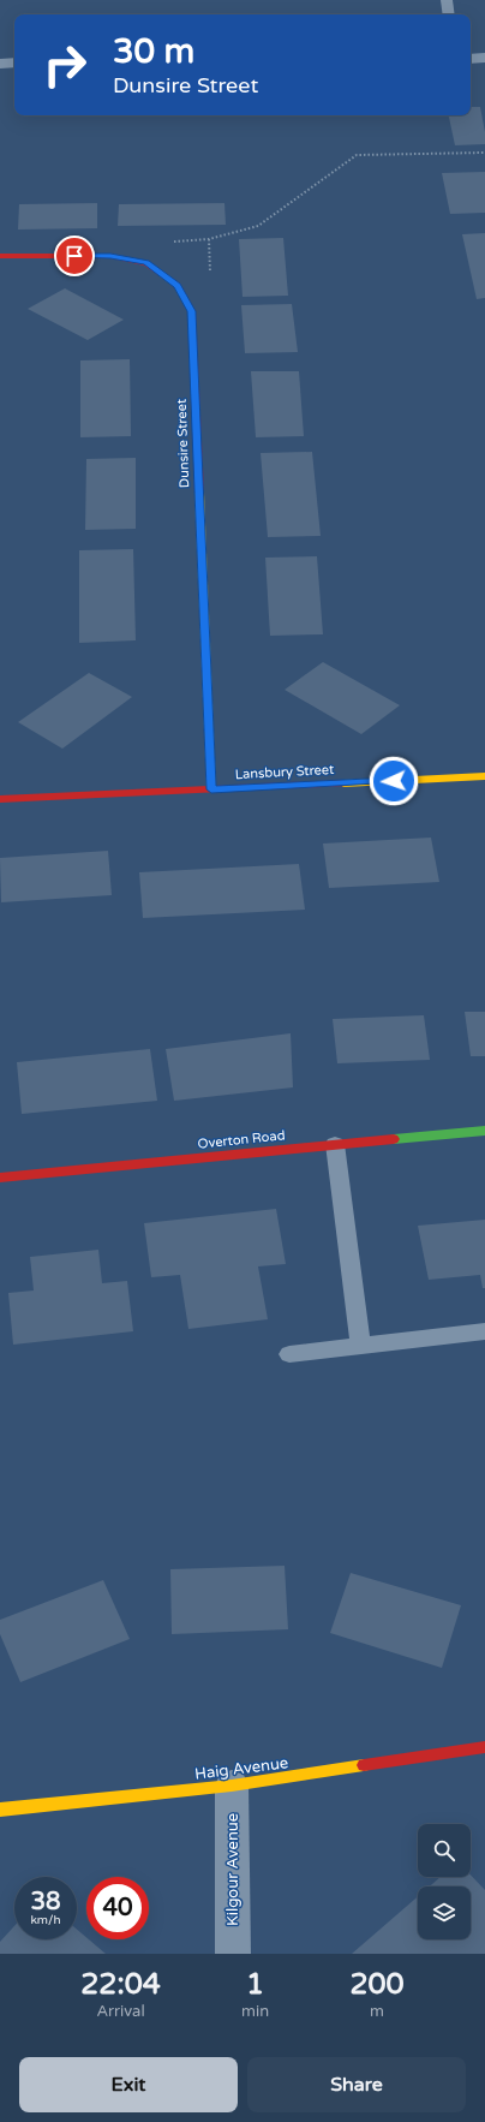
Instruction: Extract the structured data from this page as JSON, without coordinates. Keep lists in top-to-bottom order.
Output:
{
  "streets": {
    "street": [
      "Dunsire Street",
      "Lansbury Street",
      "Overton Road",
      "Haig Avenue",
      "Kilgour Avenue"
    ]
  },
  "crossings": [
    ["Dunsire Street", "Lansbury Street"],
    ["Haig Avenue", "Kilgour Avenue"]
  ],
  "page": {
    "turn": ["30 m", "Dunsire Street"],
    "speed": "38 km/h",
    "limit": "40",
    "eta": [
      "22:04",
      "Arrival",
      "1",
      "min",
      "200",
      "m"
    ],
    "buttons": ["Exit", "Share"]
  }
}
